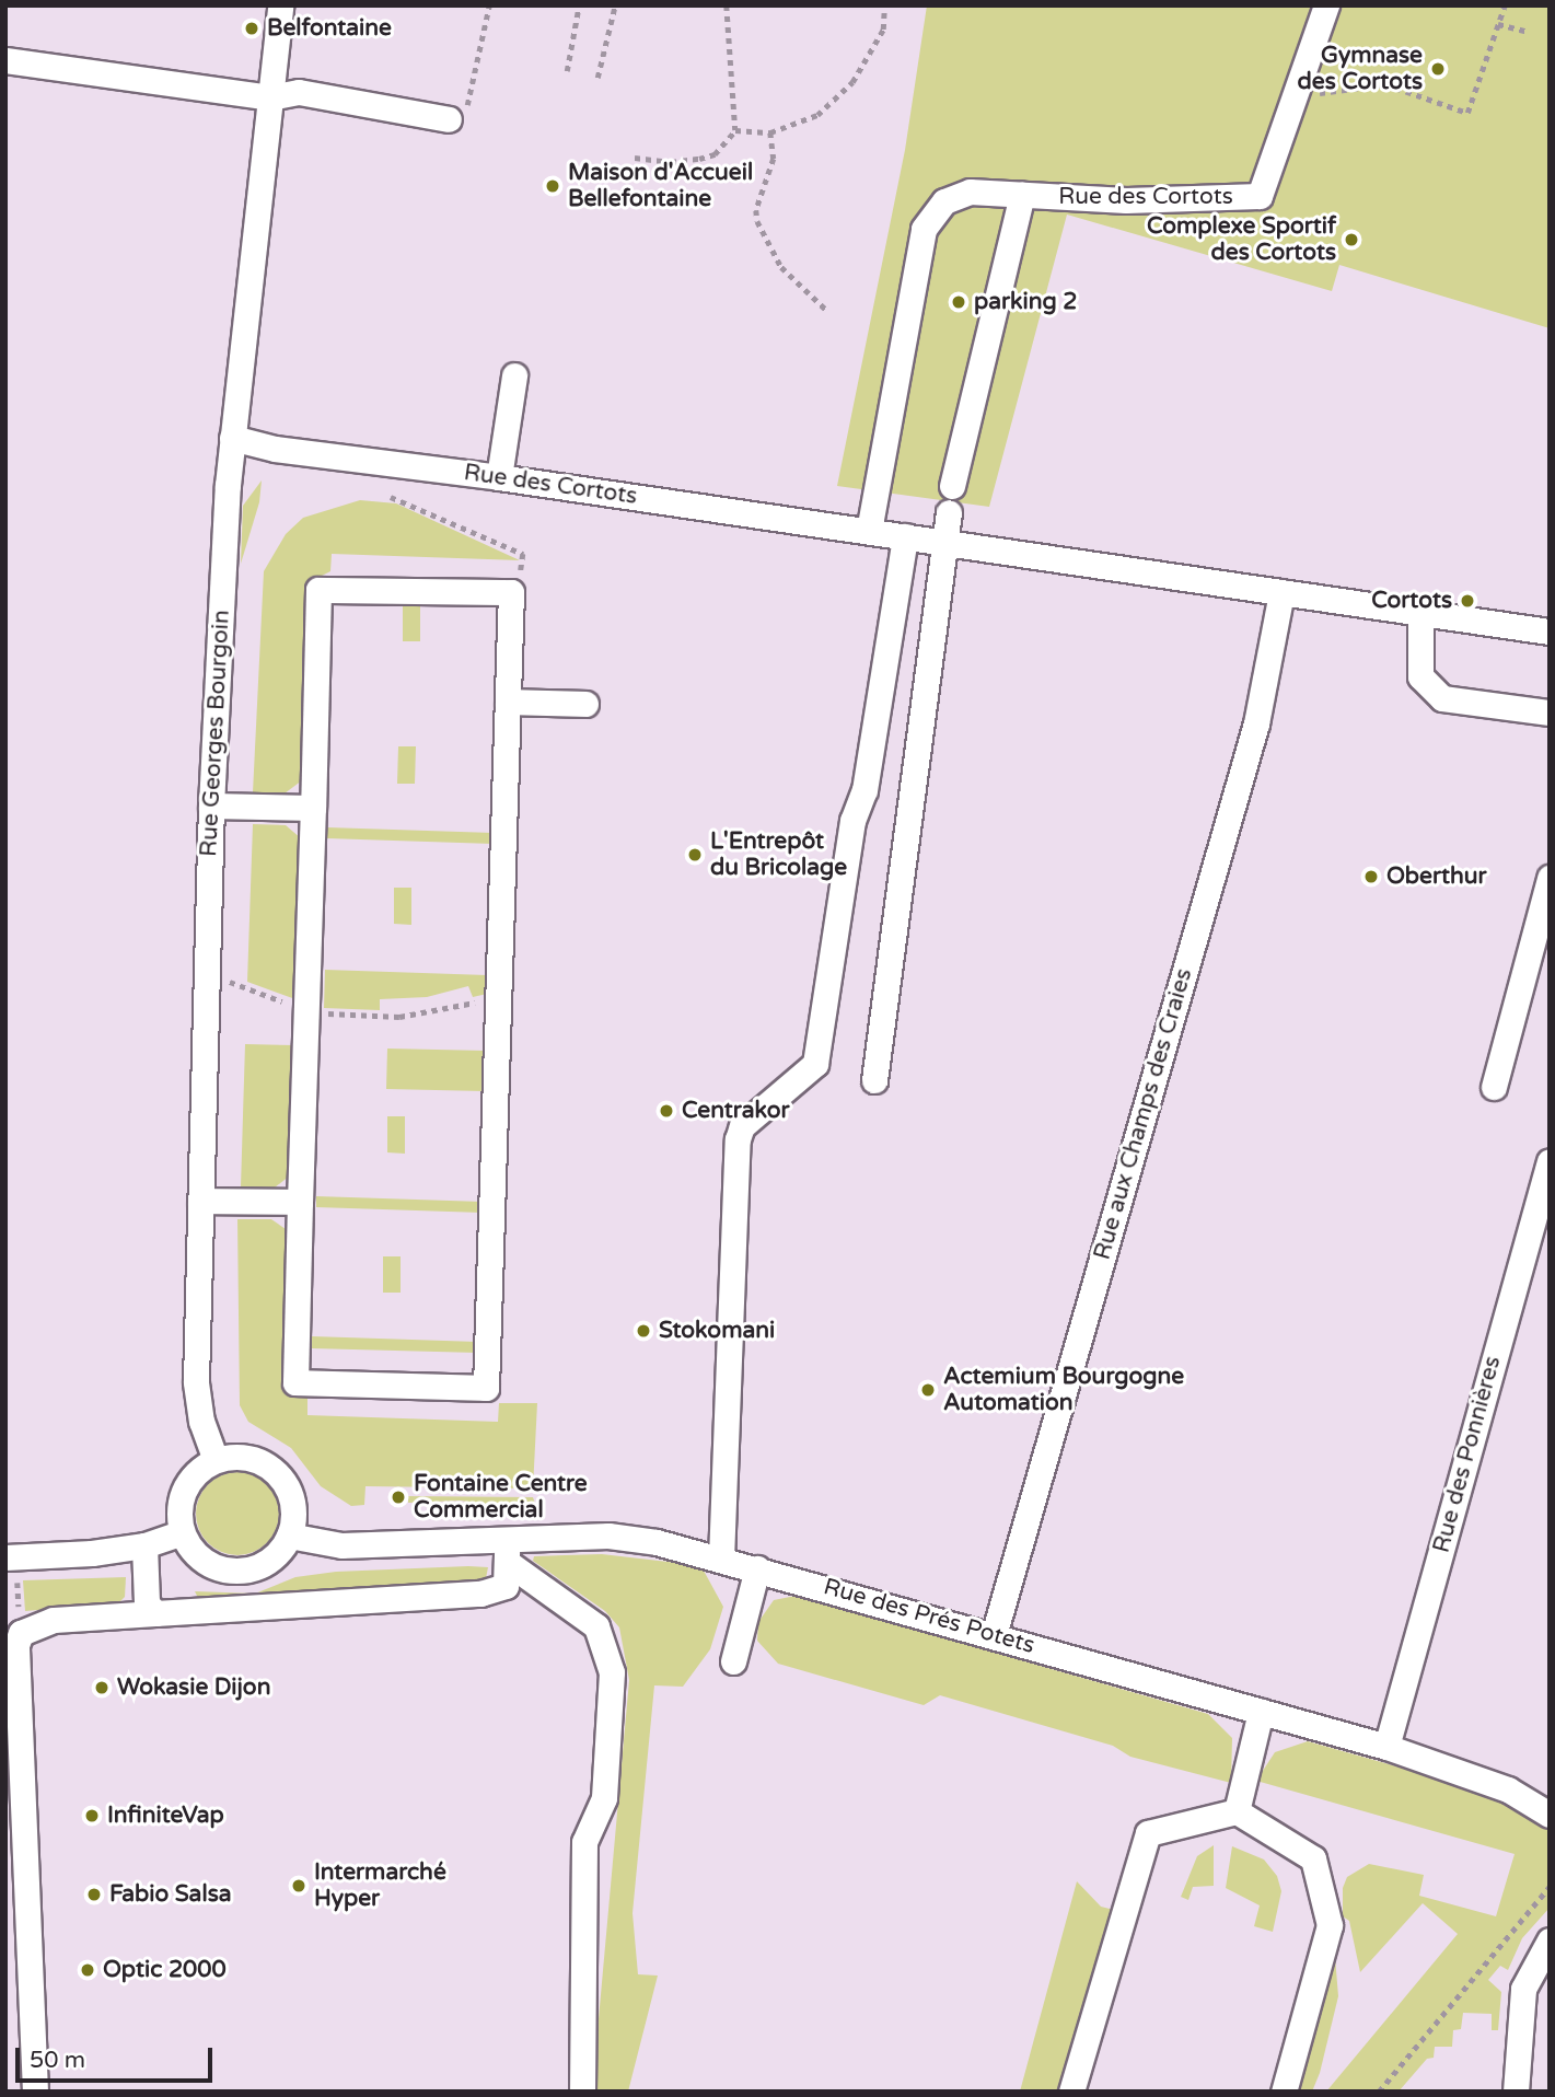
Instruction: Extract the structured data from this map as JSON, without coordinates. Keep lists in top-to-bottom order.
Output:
{
  "streets": {
    "street": [
      "Rue des Cortots",
      "Rue Georges Bourgoin",
      "Rue aux Champs des Craies",
      "Rue des Ponnières",
      "Rue des Prés Potets"
    ]
  },
  "crossings": [
    ["Rue des Cortots", "Rue Georges Bourgoin"],
    ["Rue des Cortots", "Rue aux Champs des Craies"],
    ["Rue Georges Bourgoin", "Rue des Prés Potets"],
    ["Rue aux Champs des Craies", "Rue des Prés Potets"],
    ["Rue des Ponnières", "Rue des Prés Potets"]
  ],
  "places": [
    "Belfontaine",
    "Gymnase des Cortots",
    "Maison d'Accueil Bellefontaine",
    "Complexe Sportif des Cortots",
    "parking 2",
    "Cortots",
    "L'Entrepôt du Bricolage",
    "Oberthur",
    "Centrakor",
    "Stokomani",
    "Actemium Bourgogne Automation",
    "Fontaine Centre Commercial",
    "Wokasie Dijon",
    "InfiniteVap",
    "Intermarché Hyper",
    "Fabio Salsa",
    "Optic 2000"
  ],
  "scale_bar": "50 m"
}
